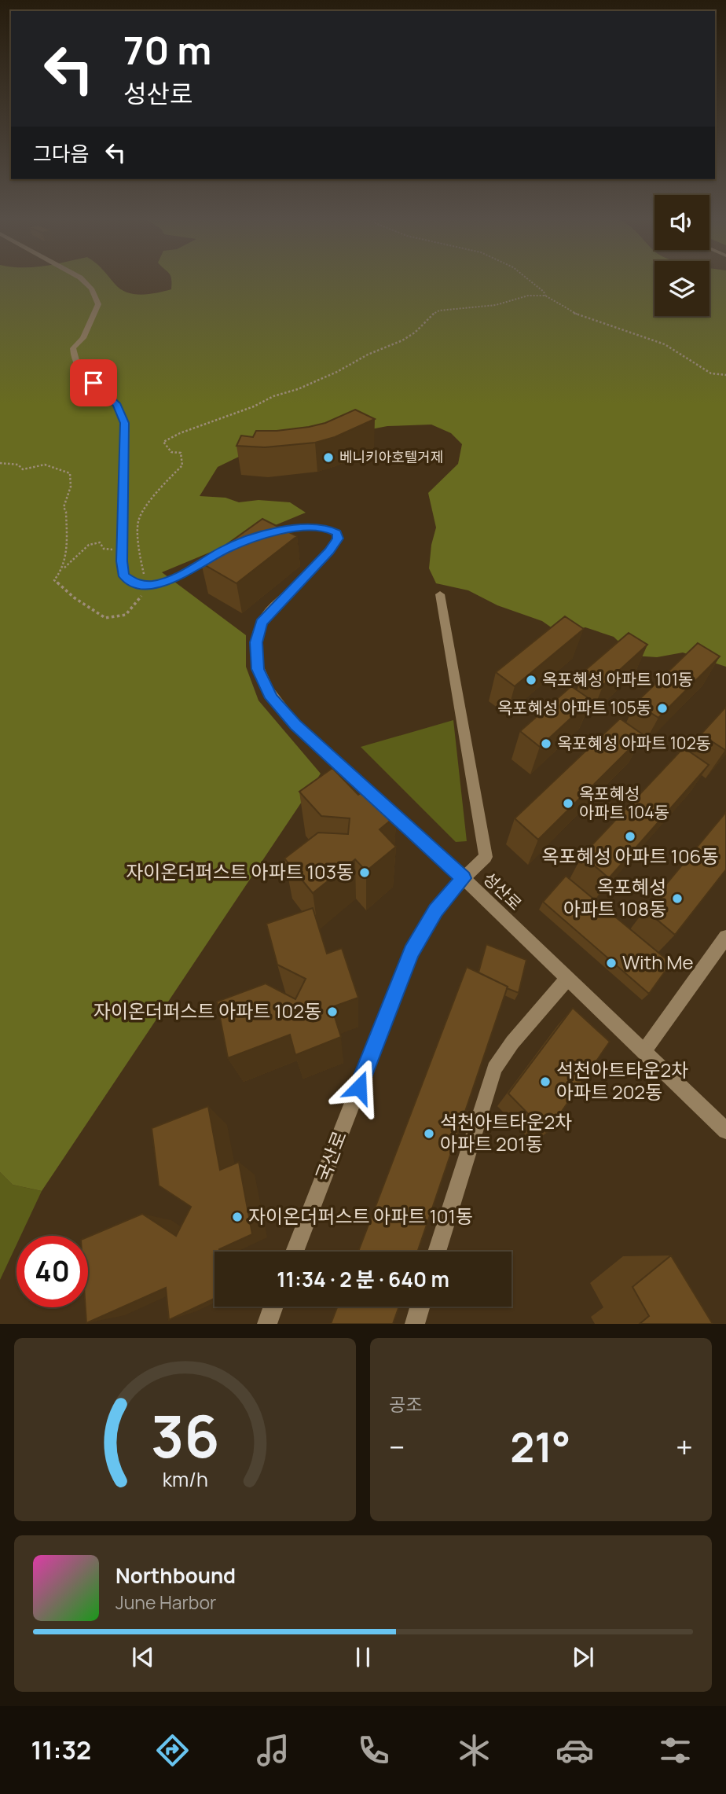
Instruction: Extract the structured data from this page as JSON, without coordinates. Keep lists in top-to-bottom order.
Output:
{
  "streets": {
    "street": ["성산로", "국산로"]
  },
  "crossings": [
    ["성산로", "국산로"]
  ],
  "places": [
    "베니키아호텔거제",
    "옥포혜성 아파트 101동",
    "옥포혜성 아파트 105동",
    "옥포혜성 아파트 102동",
    "옥포혜성 아파트 104동",
    "옥포혜성 아파트 106동",
    "자이온더퍼스트 아파트 103동",
    "옥포혜성 아파트 108동",
    "With Me",
    "자이온더퍼스트 아파트 102동",
    "석천아트타운2차 아파트 202동",
    "석천아트타운2차 아파트 201동",
    "자이온더퍼스트 아파트 101동"
  ],
  "page": {
    "turn": ["70 m", "성산로"],
    "then": "그다음",
    "limit": "40",
    "trip": "11:34 · 2 분 · 640 m",
    "tile": "공조",
    "heat": ["−", "21°", "+"],
    "song": ["Northbound", "June Harbor"],
    "tabs": "11:32",
    "gauge": ["36", "km/h"]
  }
}
